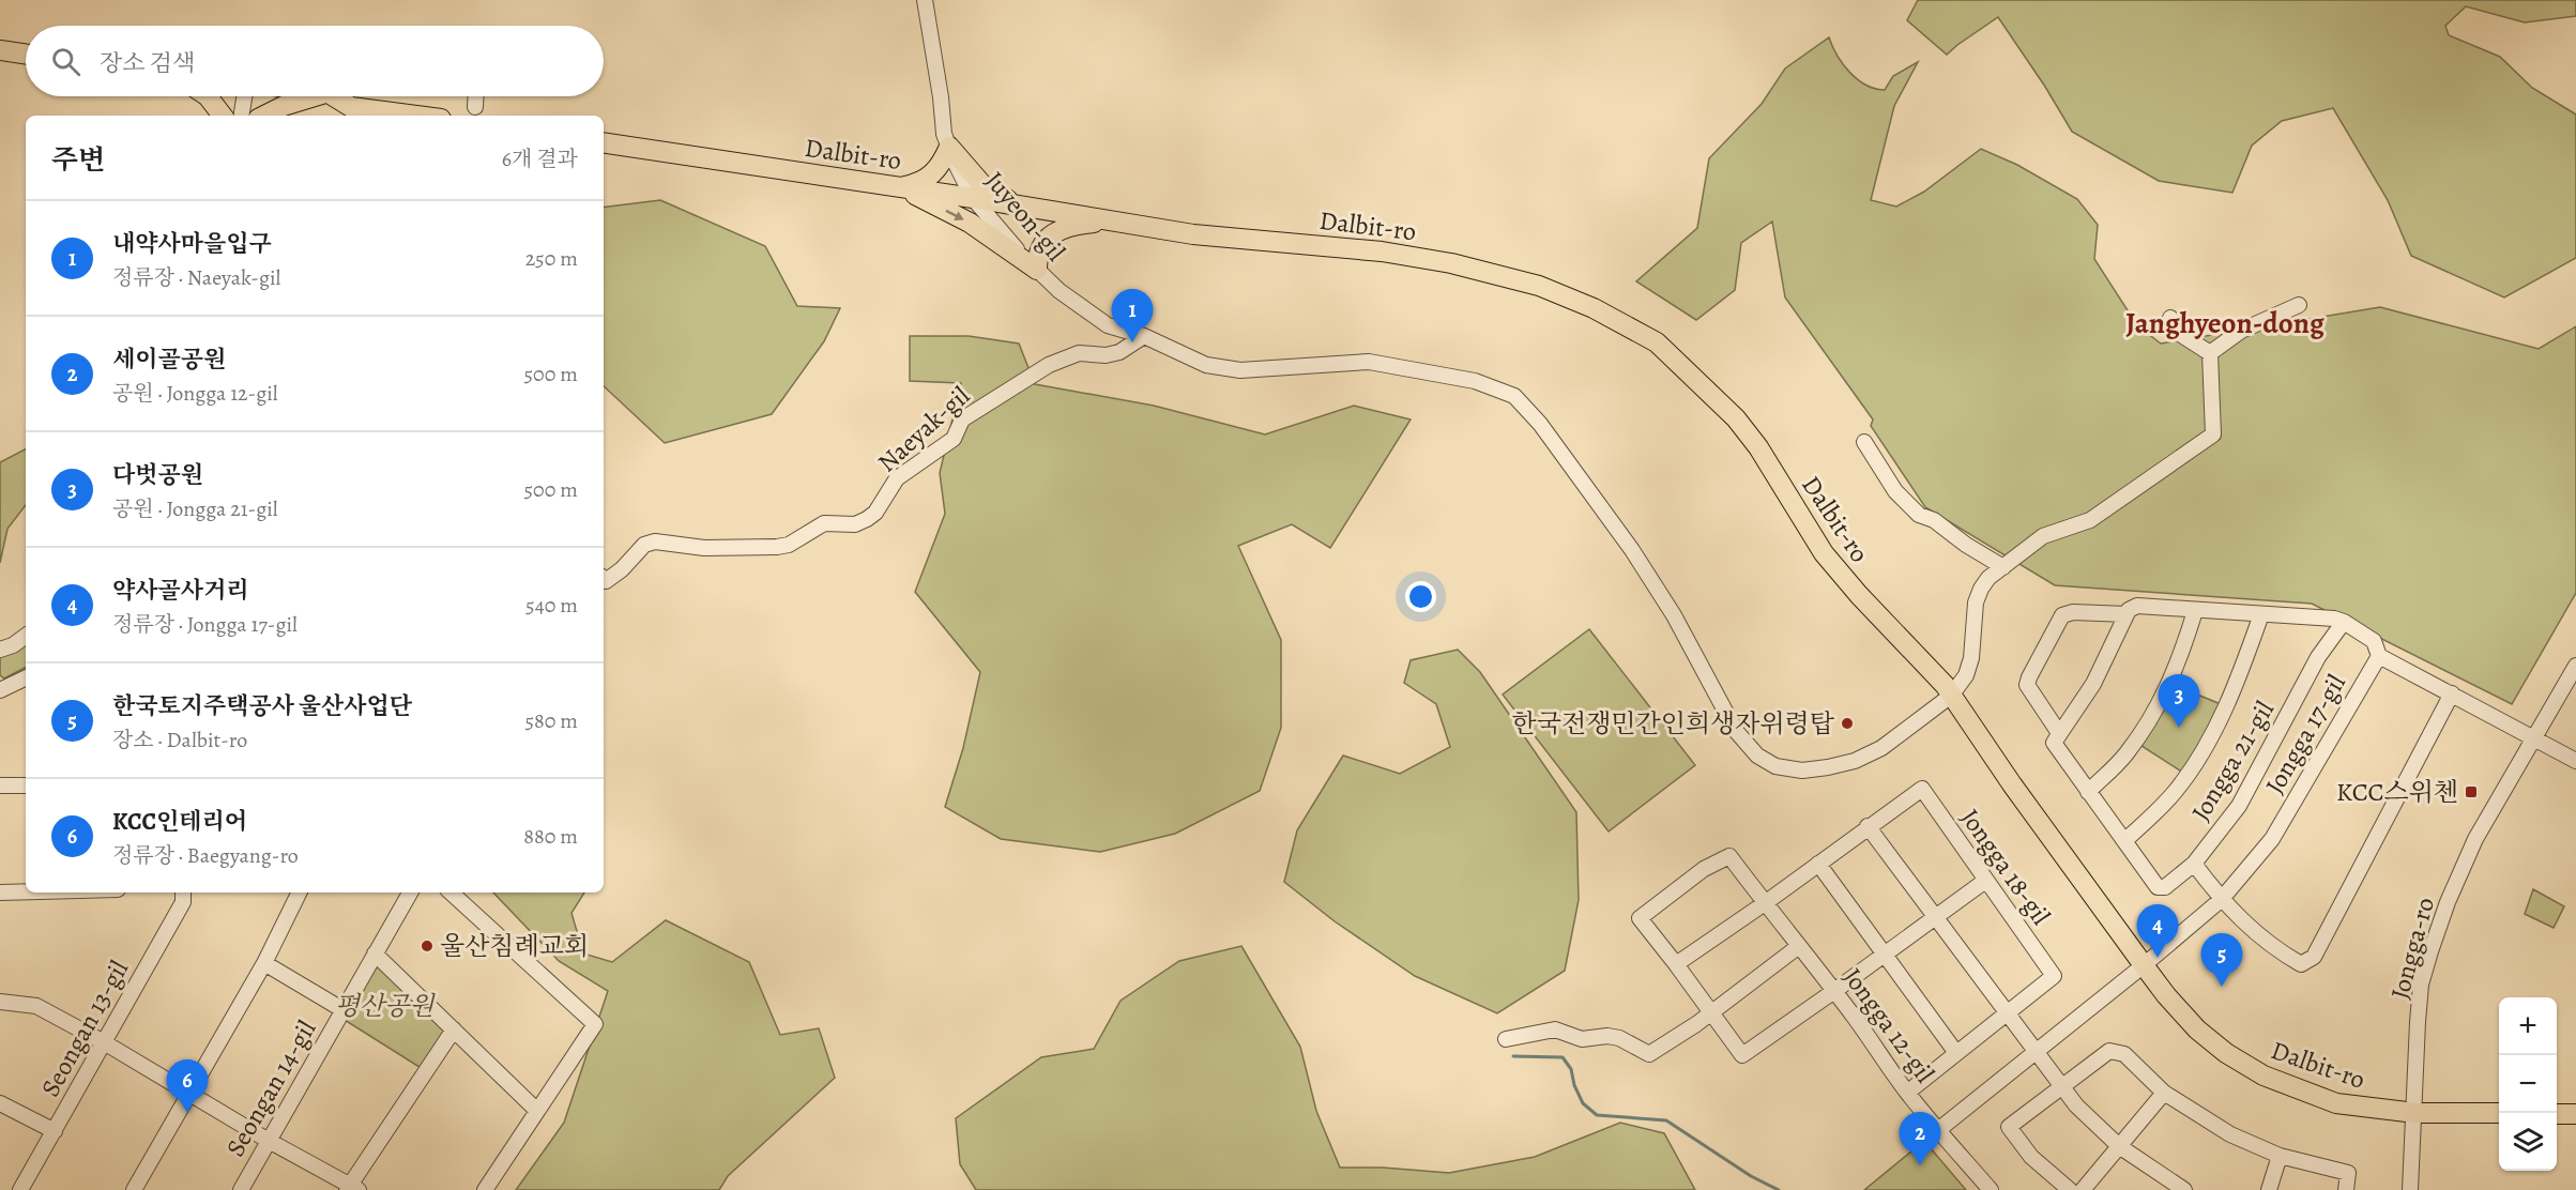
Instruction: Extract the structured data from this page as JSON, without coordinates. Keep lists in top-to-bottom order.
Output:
{
  "streets": {
    "main road": ["Dalbit-ro"],
    "street": [
      "Juyeon-gil",
      "Naeyak-gil",
      "Jongga 17-gil",
      "Jongga 21-gil",
      "Jongga 18-gil",
      "Jongga-ro",
      "Jongga 12-gil",
      "Seongan 13-gil",
      "Seongan 14-gil"
    ]
  },
  "crossings": [
    ["Dalbit-ro", "Juyeon-gil"],
    ["Dalbit-ro", "Jongga 17-gil"],
    ["Dalbit-ro", "Jongga-ro"],
    ["Juyeon-gil", "Naeyak-gil"],
    ["Jongga 17-gil", "Jongga 12-gil"],
    ["Jongga 18-gil", "Jongga 12-gil"]
  ],
  "districts": ["Janghyeon-dong"],
  "parks": ["평산공원"],
  "places": {
    "other": ["한국전쟁민간인희생자위령탑", "울산침례교회"],
    "transit": ["KCC스위첸"]
  },
  "page": {
    "search": "장소 검색",
    "heading": ["주변", "6개 결과"],
    "list": [
      {
        "mark": "1",
        "name": "내약사마을입구",
        "note": "정류장 · Naeyak-gil",
        "value": "250 m"
      },
      {
        "mark": "2",
        "name": "세이골공원",
        "note": "공원 · Jongga 12-gil",
        "value": "500 m"
      },
      {
        "mark": "3",
        "name": "다벗공원",
        "note": "공원 · Jongga 21-gil",
        "value": "500 m"
      },
      {
        "mark": "4",
        "name": "약사골사거리",
        "note": "정류장 · Jongga 17-gil",
        "value": "540 m"
      },
      {
        "mark": "5",
        "name": "한국토지주택공사 울산사업단",
        "note": "장소 · Dalbit-ro",
        "value": "580 m"
      },
      {
        "mark": "6",
        "name": "KCC인테리어",
        "note": "정류장 · Baegyang-ro",
        "value": "880 m"
      }
    ],
    "pins": [
      "1",
      "3",
      "4",
      "5",
      "6",
      "2"
    ],
    "map_buttons": ["+", "−"]
  }
}
